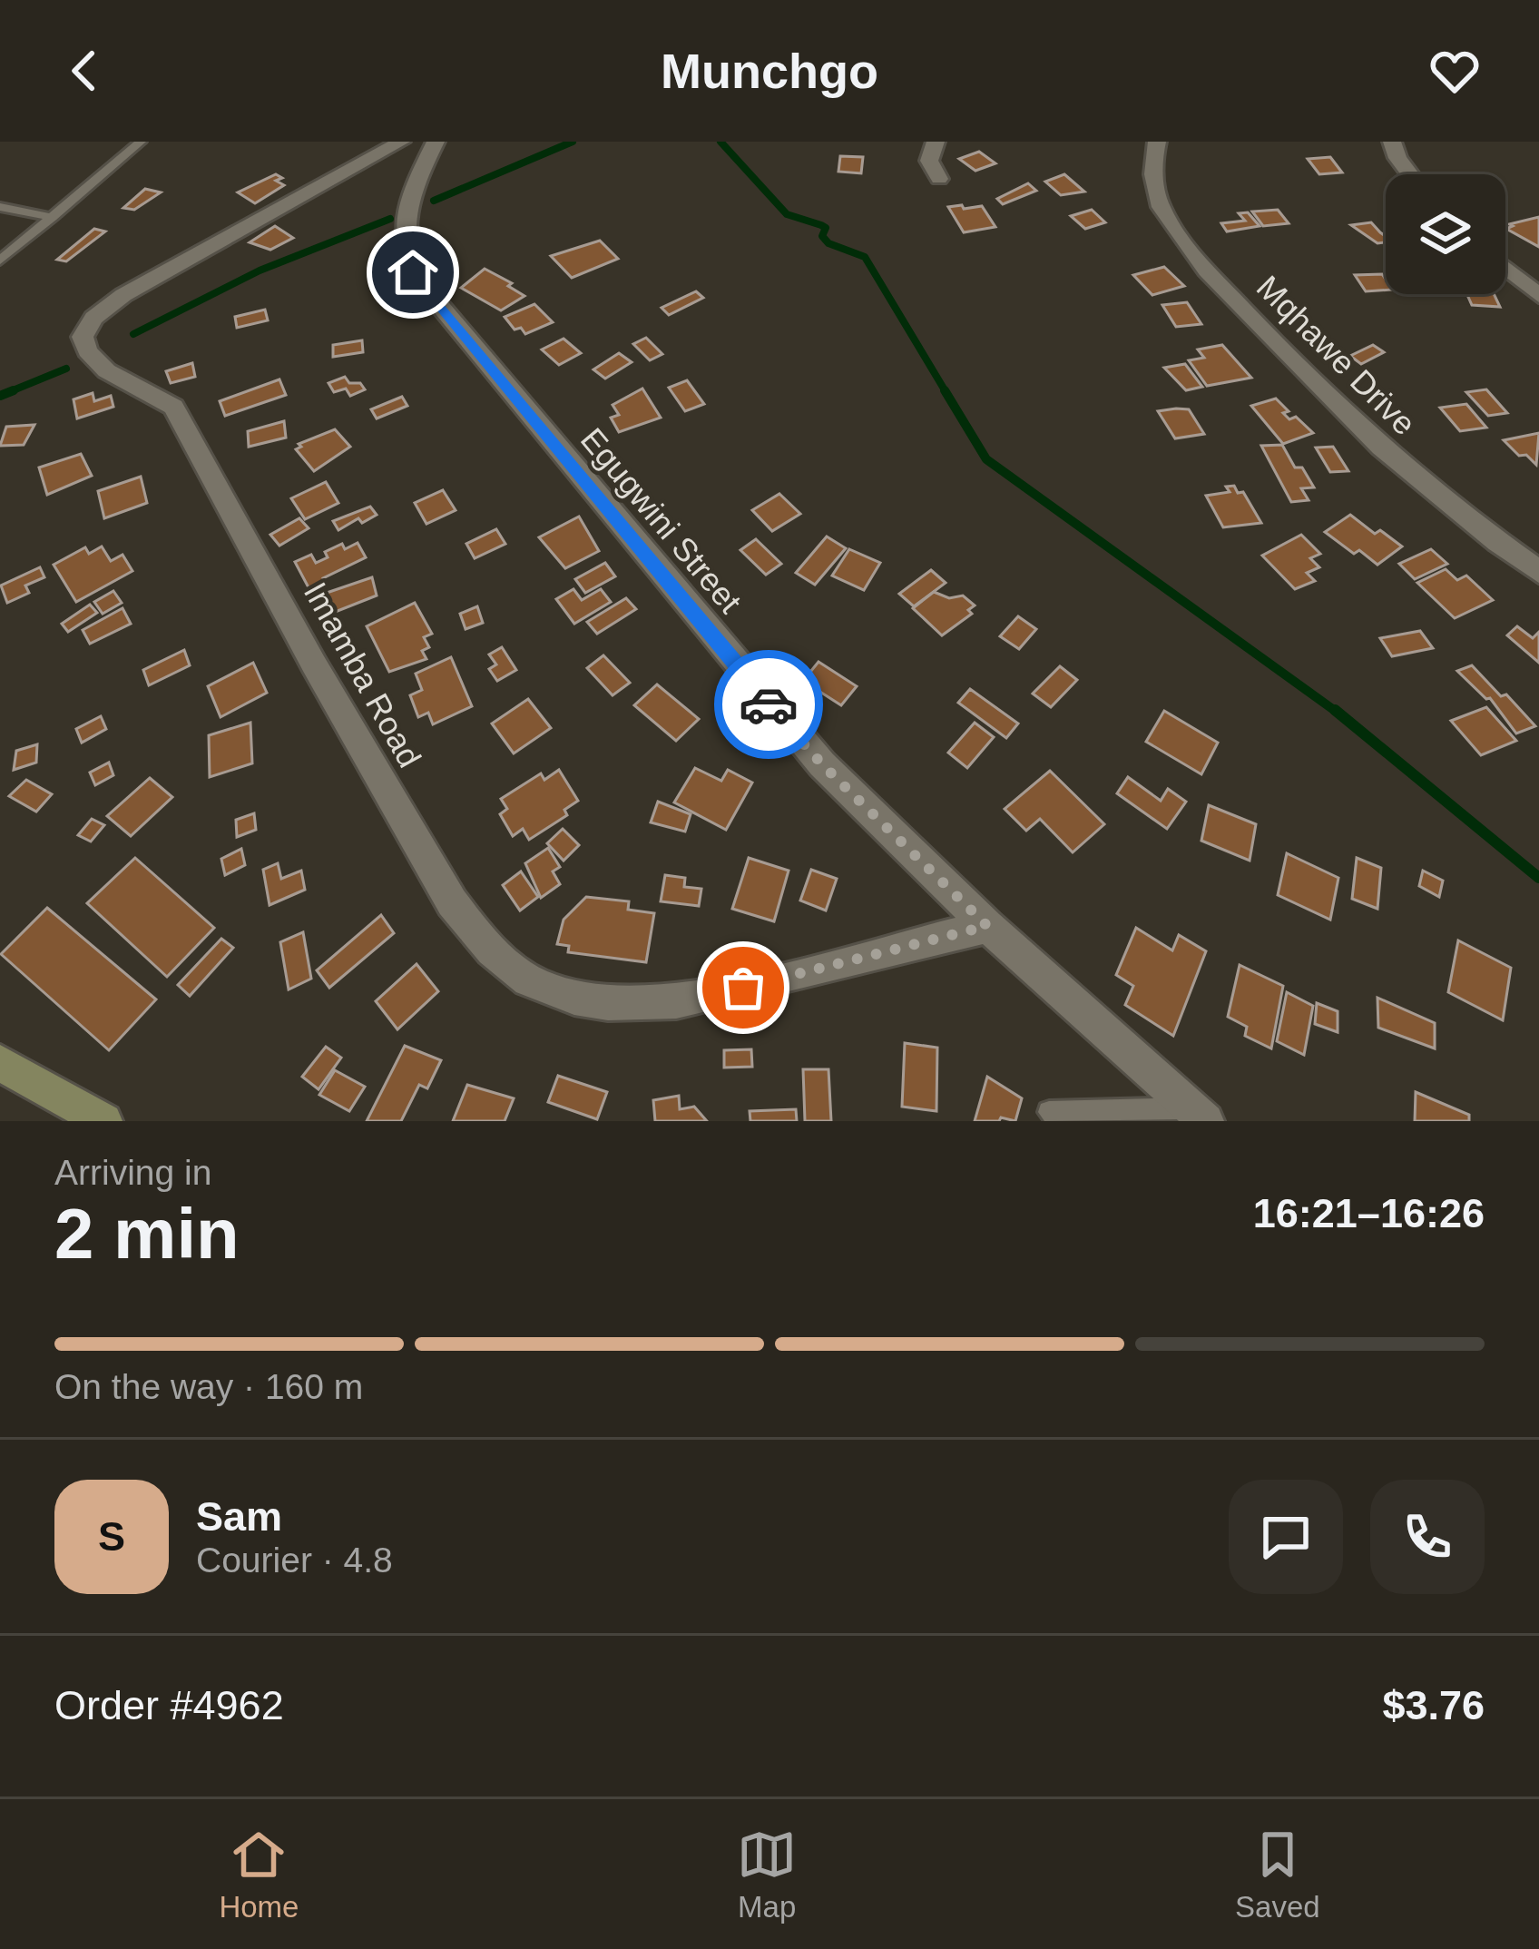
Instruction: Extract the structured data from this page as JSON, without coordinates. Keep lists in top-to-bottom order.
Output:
{
  "streets": {
    "street": ["Mqhawe Drive", "Egugwini Street", "Imamba Road"]
  },
  "crossings": [
    ["Egugwini Street", "Imamba Road"]
  ],
  "page": {
    "header": "Munchgo",
    "heading": ["2 min", "Arriving in", "16:21–16:26"],
    "panel": [
      "Sam",
      "Courier · 4.8",
      "Order #4962",
      "$3.76"
    ],
    "bar": "On the way · 160 m",
    "round": "S",
    "tabs": ["Home", "Map", "Saved"]
  }
}
